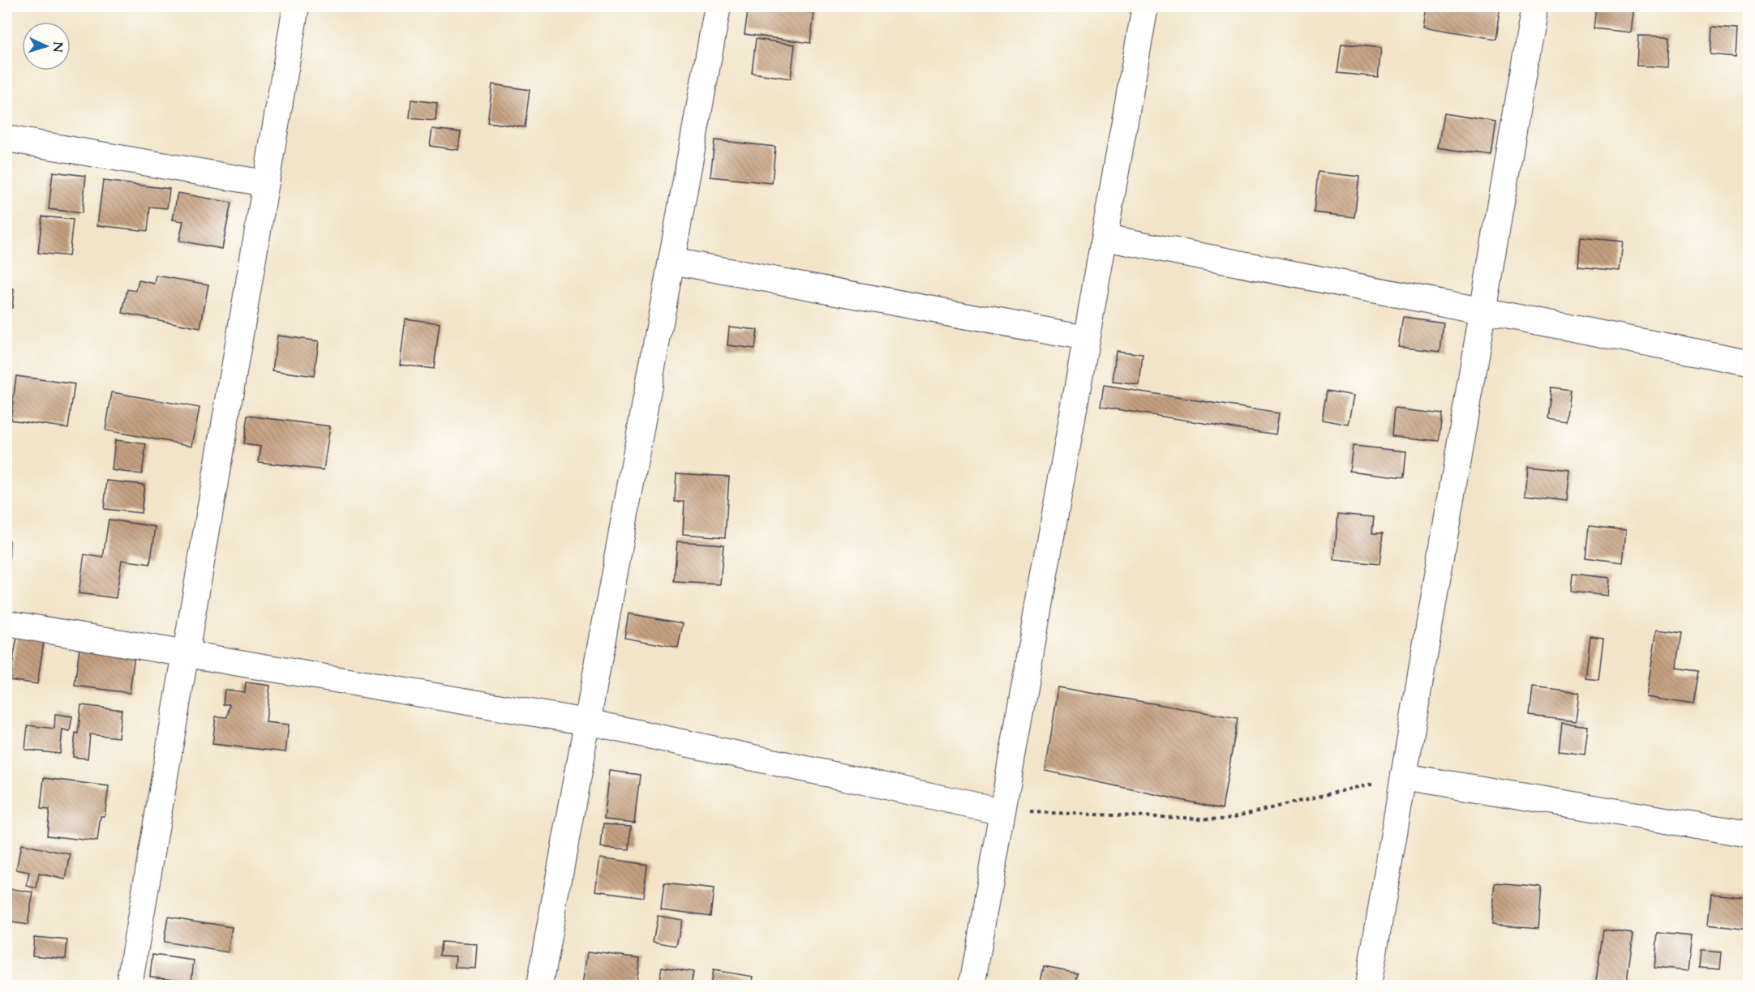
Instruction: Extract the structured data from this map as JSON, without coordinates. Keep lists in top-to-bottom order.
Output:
{
  "north": "right"
}
